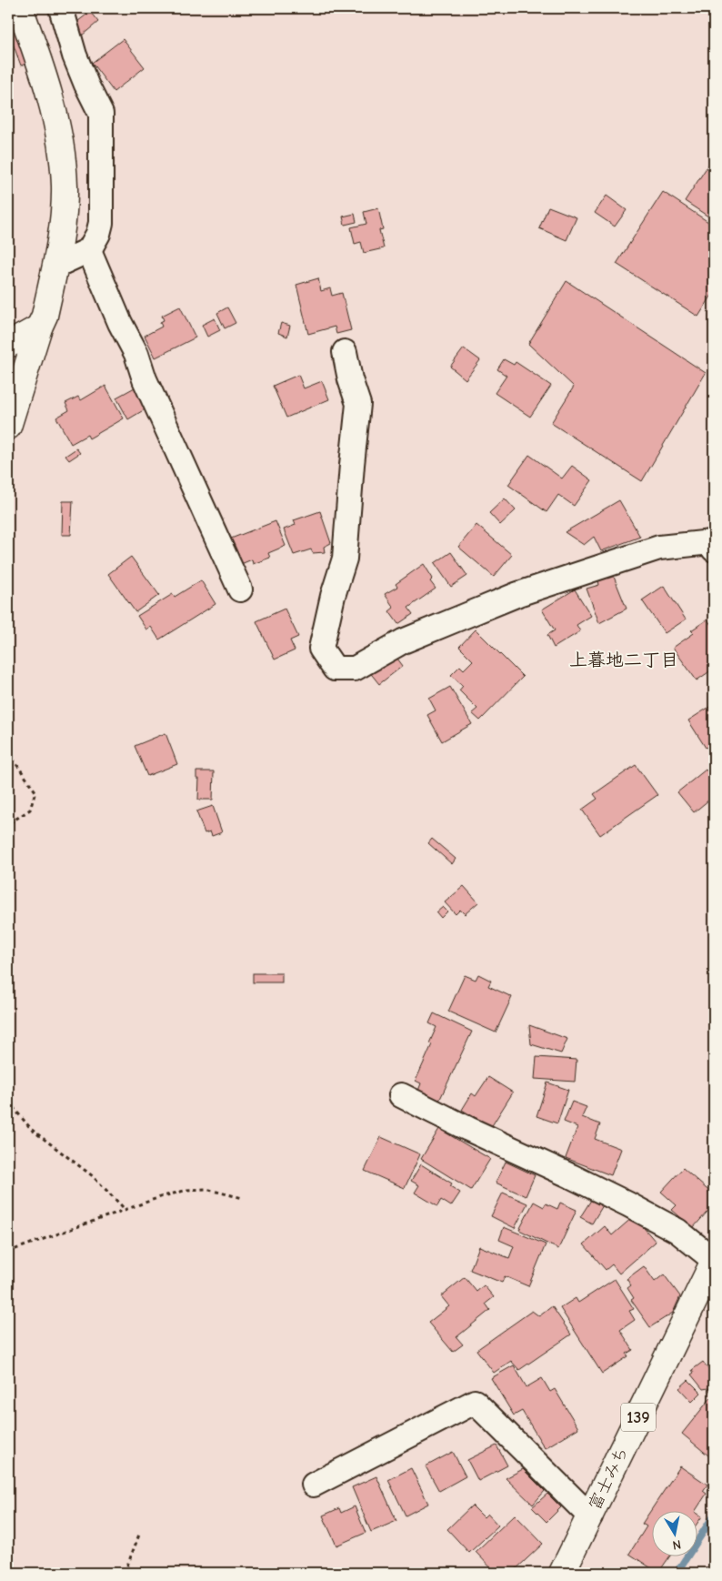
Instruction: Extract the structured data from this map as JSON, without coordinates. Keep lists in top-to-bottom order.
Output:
{
  "streets": {
    "main road": ["139", "富士みち"]
  },
  "districts": ["上暮地二丁目"],
  "north": "bottom"
}
